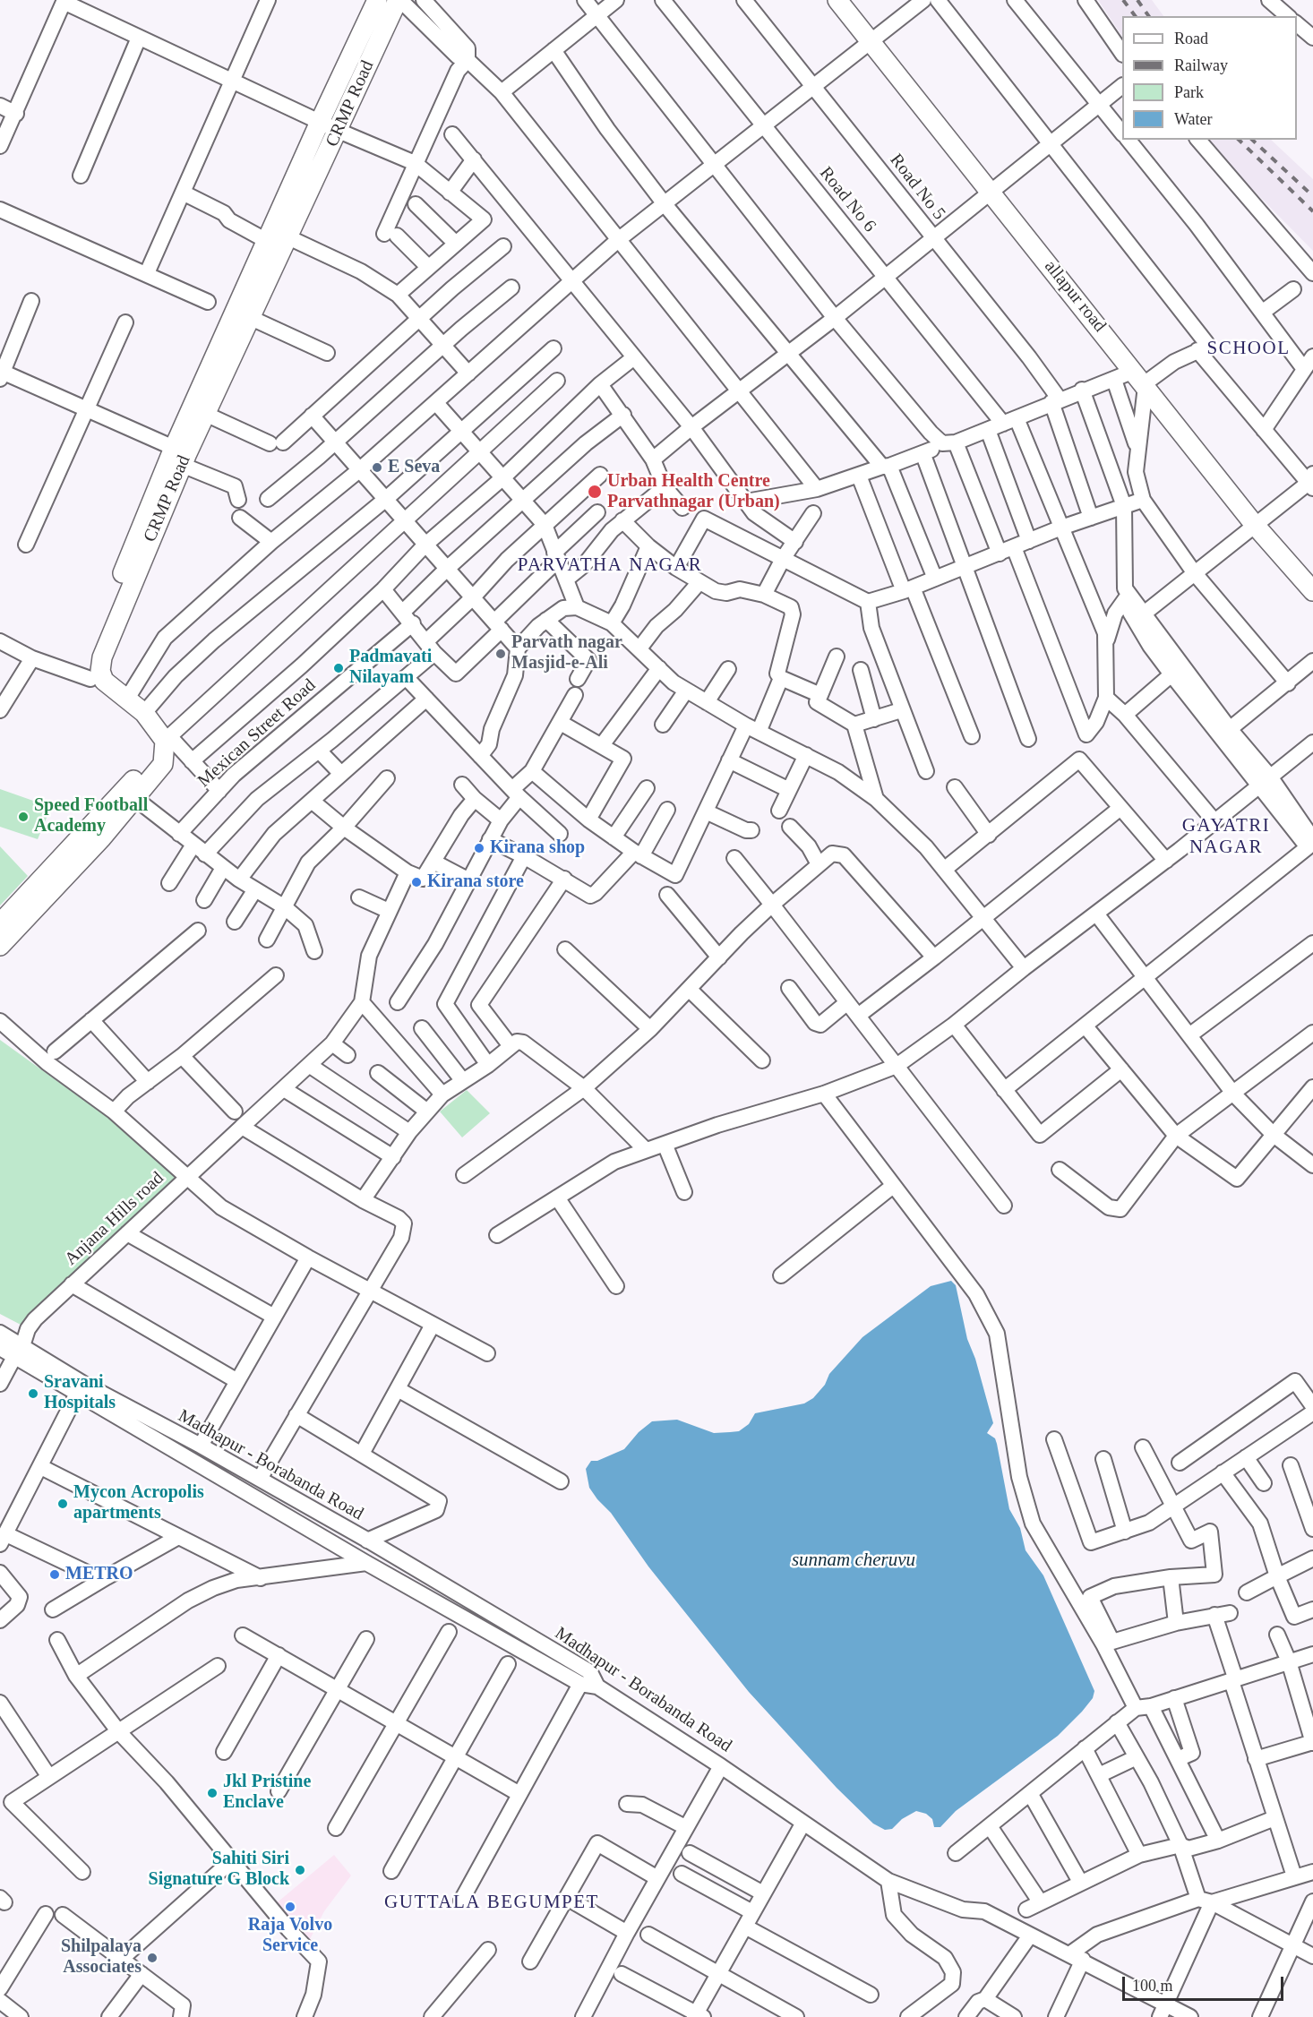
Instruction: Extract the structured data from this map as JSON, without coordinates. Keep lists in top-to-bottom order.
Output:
{
  "streets": {
    "main road": ["CRMP Road", "allapur road"],
    "street": [
      "Road No 5",
      "Road No 6",
      "Mexican Street Road",
      "Anjana Hills road",
      "Madhapur - Borabanda Road"
    ]
  },
  "crossings": [
    ["Anjana Hills road", "Madhapur - Borabanda Road"]
  ],
  "districts": [
    "SCHOOL",
    "PARVATHA NAGAR",
    "GAYATRI NAGAR",
    "GUTTALA BEGUMPET"
  ],
  "water": ["sunnam cheruvu"],
  "places": [
    "E Seva",
    "Urban Health Centre Parvathnagar (Urban)",
    "Parvath nagar Masjid-e-Ali",
    "Padmavati Nilayam",
    "Speed Football Academy",
    "Kirana shop",
    "Kirana store",
    "Sravani Hospitals",
    "Mycon Acropolis apartments",
    "METRO",
    "Jkl Pristine Enclave",
    "Sahiti Siri Signature G Block",
    "Raja Volvo Service",
    "Shilpalaya Associates"
  ],
  "legend": [
    "Road",
    "Railway",
    "Park",
    "Water"
  ],
  "scale_bar": "100 m"
}
